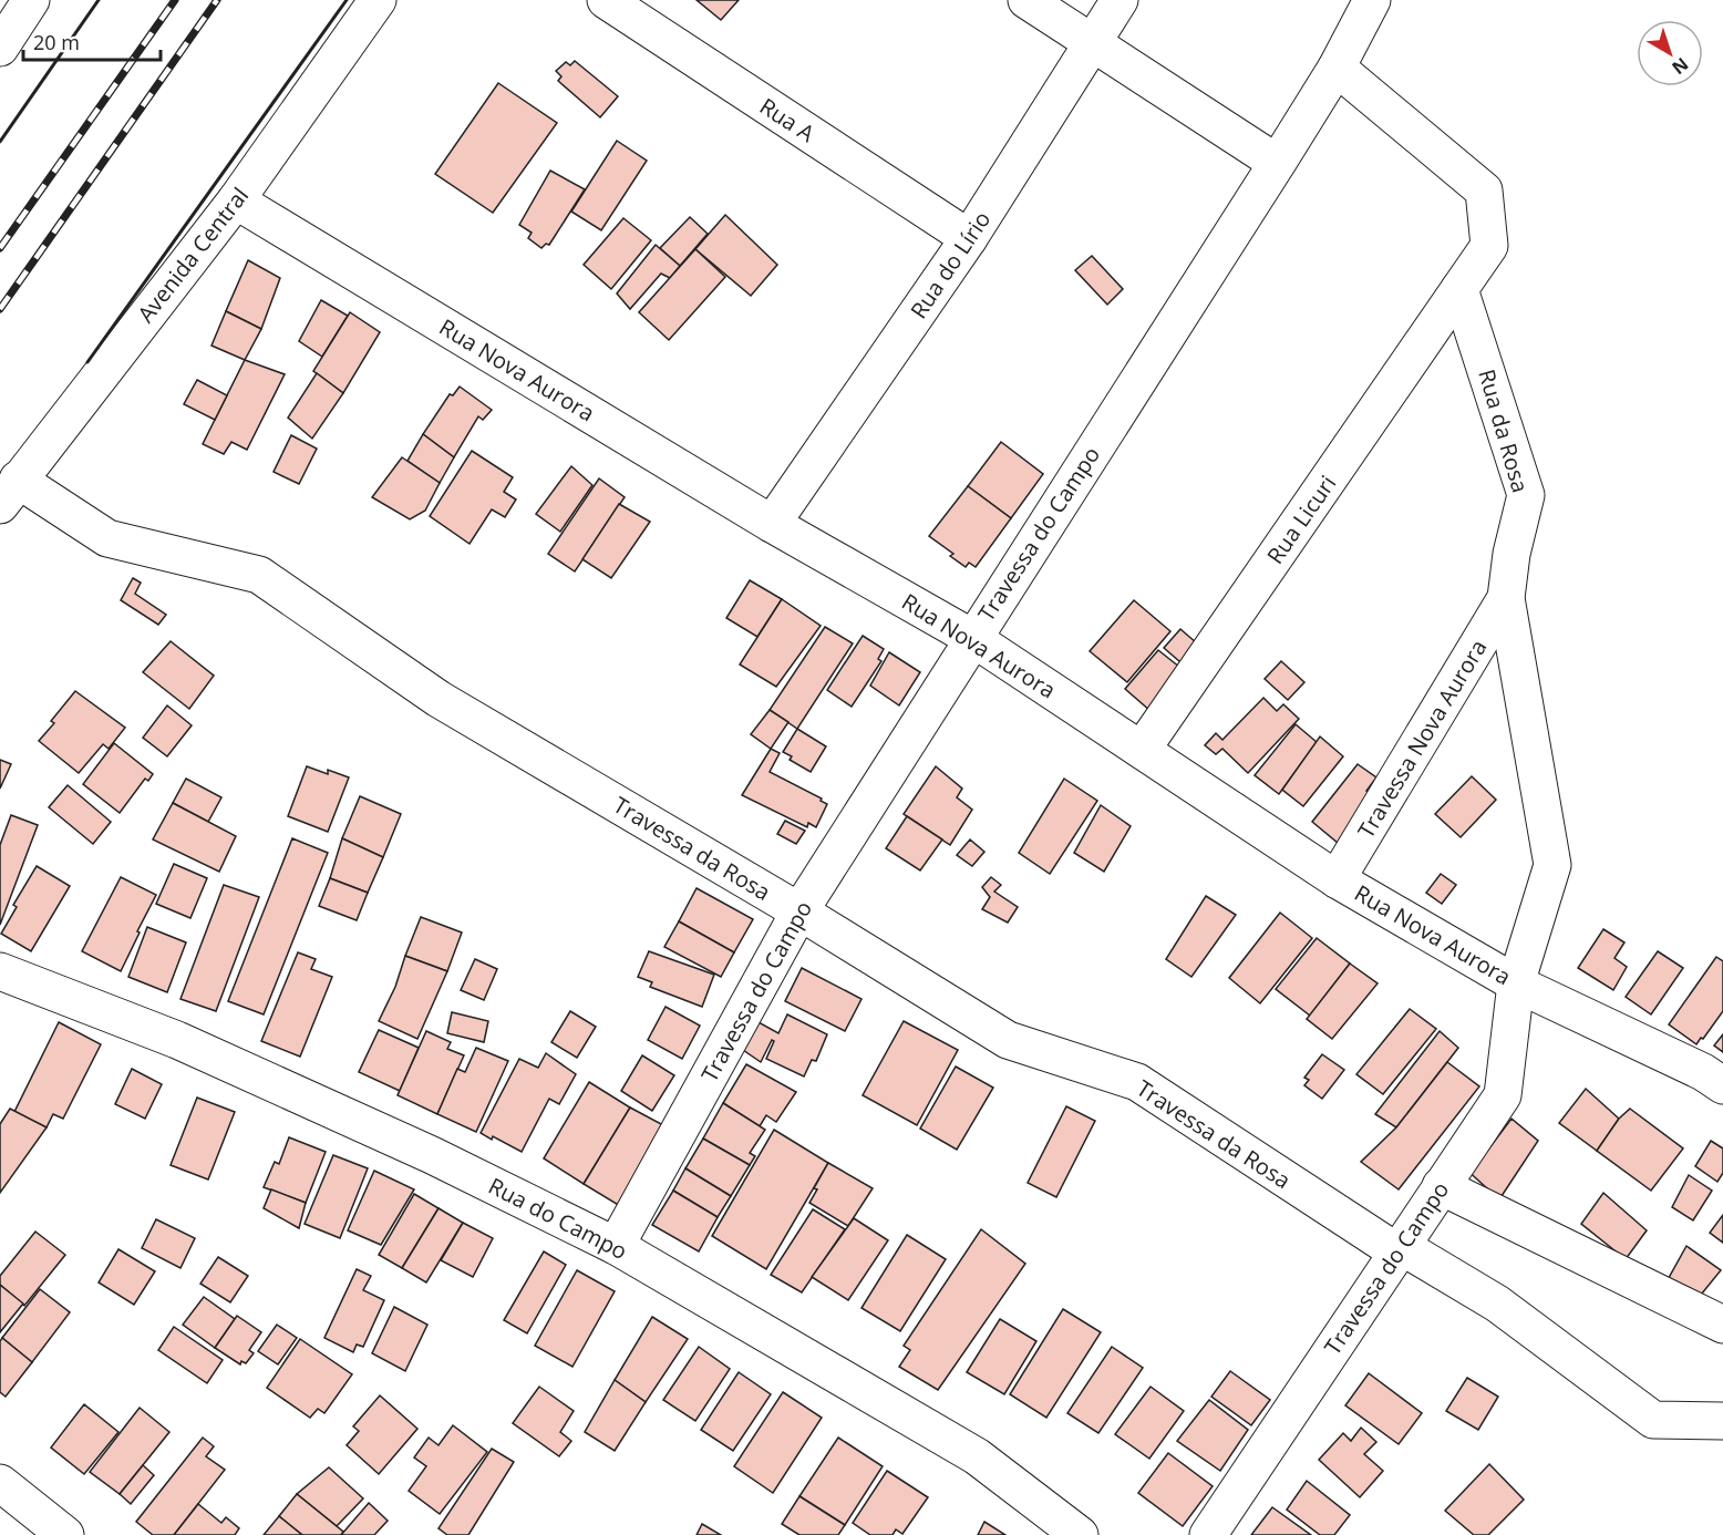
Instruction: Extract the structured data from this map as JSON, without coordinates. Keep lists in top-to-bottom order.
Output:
{
  "streets": {
    "street": [
      "Rua A",
      "Avenida Central",
      "Rua do Lírio",
      "Rua Nova Aurora",
      "Rua da Rosa",
      "Rua Licuri",
      "Travessa do Campo",
      "Travessa Nova Aurora",
      "Travessa da Rosa",
      "Rua do Campo"
    ]
  },
  "crossings": [
    ["Rua A", "Rua do Lírio"],
    ["Avenida Central", "Rua Nova Aurora"],
    ["Avenida Central", "Travessa da Rosa"],
    ["Rua do Lírio", "Rua Nova Aurora"],
    ["Rua Nova Aurora", "Rua da Rosa"],
    ["Rua Nova Aurora", "Rua Licuri"],
    ["Rua Nova Aurora", "Travessa do Campo"],
    ["Rua Nova Aurora", "Travessa Nova Aurora"],
    ["Rua da Rosa", "Rua Licuri"],
    ["Rua da Rosa", "Travessa do Campo"],
    ["Rua da Rosa", "Travessa Nova Aurora"],
    ["Travessa do Campo", "Travessa da Rosa"],
    ["Travessa do Campo", "Rua do Campo"]
  ],
  "scale_bar": "20 m",
  "north": "bottom right"
}
